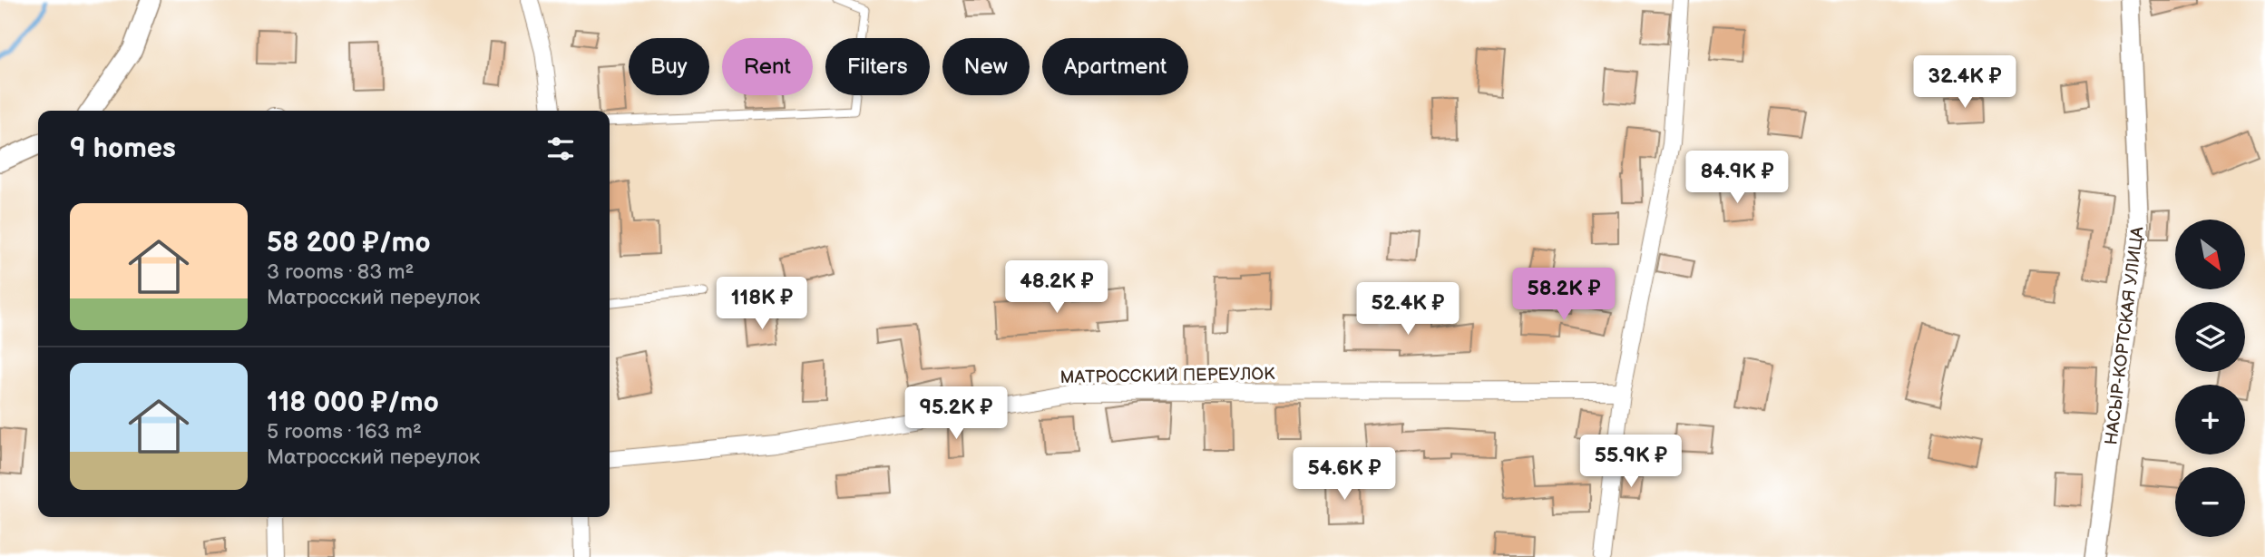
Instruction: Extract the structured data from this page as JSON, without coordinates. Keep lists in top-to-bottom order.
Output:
{
  "streets": {
    "street": ["НАСЫР-КОРТСКАЯ УЛИЦА", "МАТРОССКИЙ ПЕРЕУЛОК"]
  },
  "north": "bottom right",
  "page": {
    "chip": [
      "Buy",
      "Rent",
      "Filters",
      "New",
      "Apartment"
    ],
    "price": [
      "32.4K ₽",
      "84.9K ₽",
      "48.2K ₽",
      "58.2K ₽",
      "118K ₽",
      "52.4K ₽",
      "95.2K ₽",
      "55.9K ₽",
      "54.6K ₽"
    ],
    "heading": "9 homes",
    "list": [
      {
        "name": "58 200 ₽/mo",
        "note": "3 rooms · 83 m² · Матросский переулок"
      },
      {
        "name": "118 000 ₽/mo",
        "note": "5 rooms · 163 m² · Матросский переулок"
      }
    ],
    "map_buttons": ["+", "−"]
  }
}
